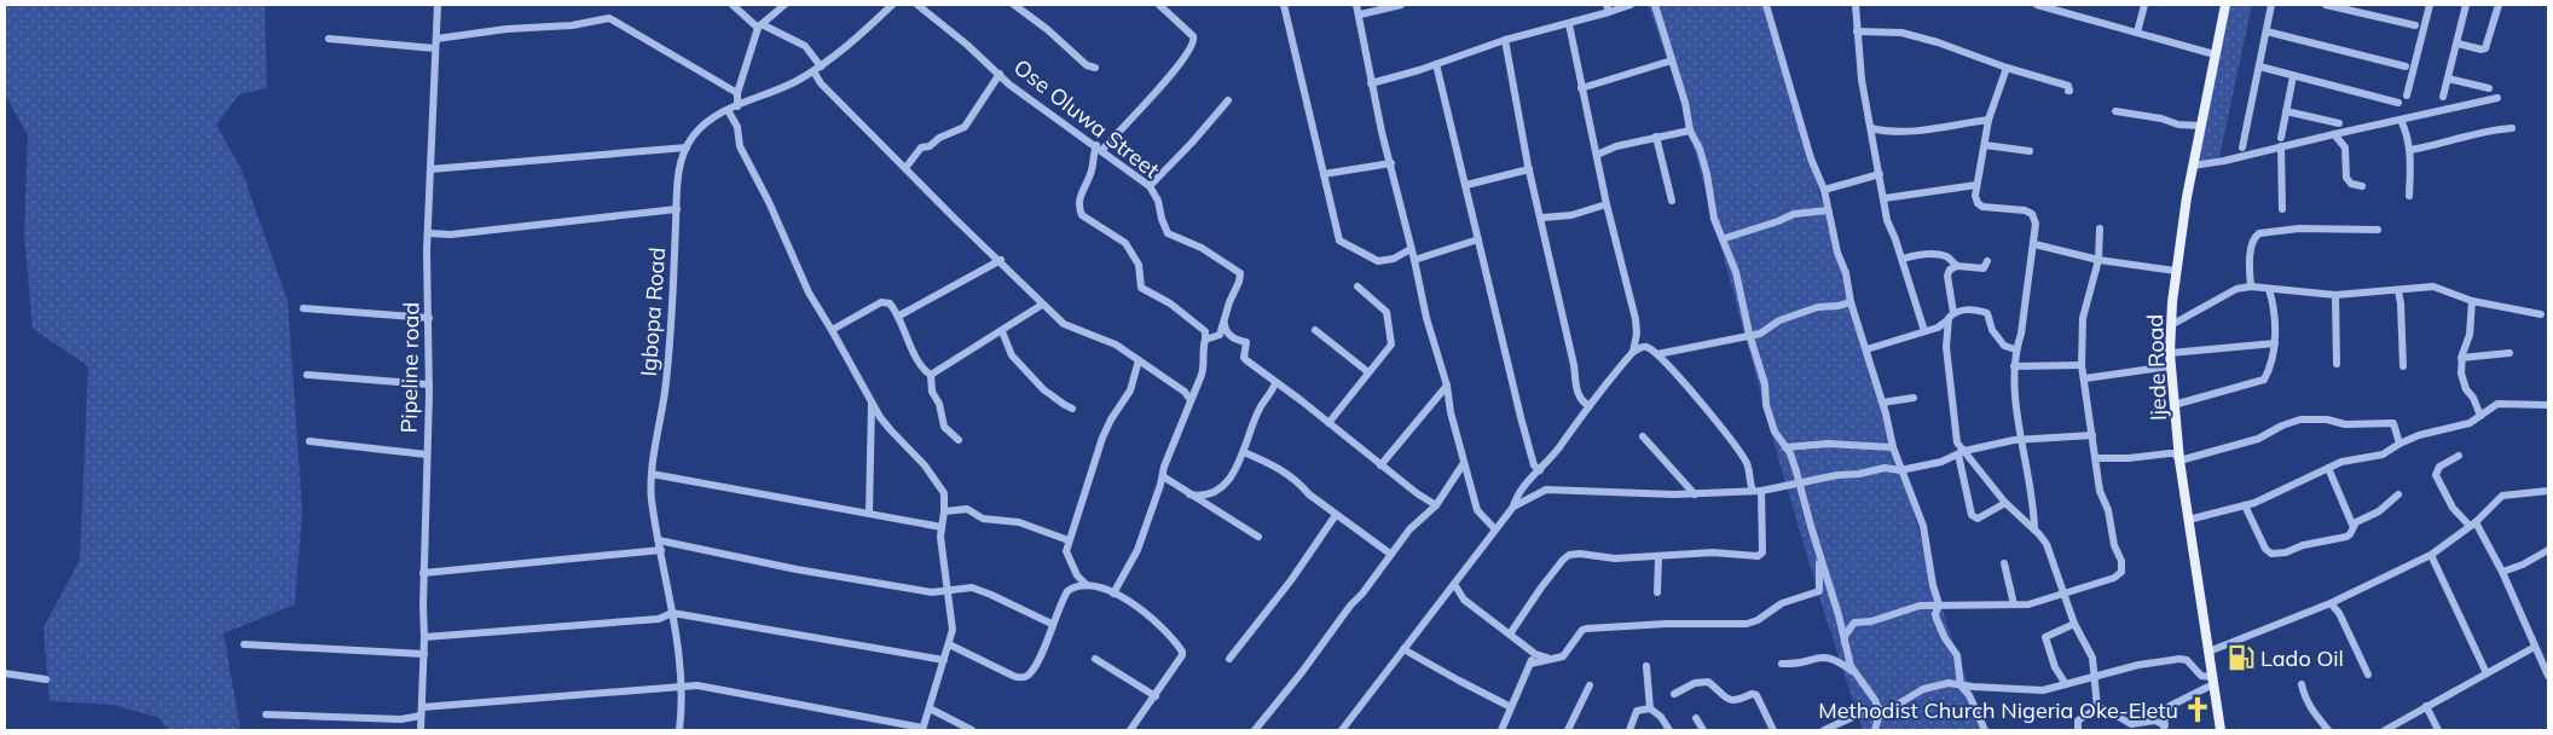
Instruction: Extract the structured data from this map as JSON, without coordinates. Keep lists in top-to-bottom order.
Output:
{
  "streets": {
    "main road": ["Ijede Road"],
    "street": ["Ose Oluwa Street", "Igbopa Road", "Pipeline road"]
  },
  "places": {
    "fuel station": ["Lado Oil"],
    "church": ["Methodist Church Nigeria Oke-Eletu"]
  }
}
